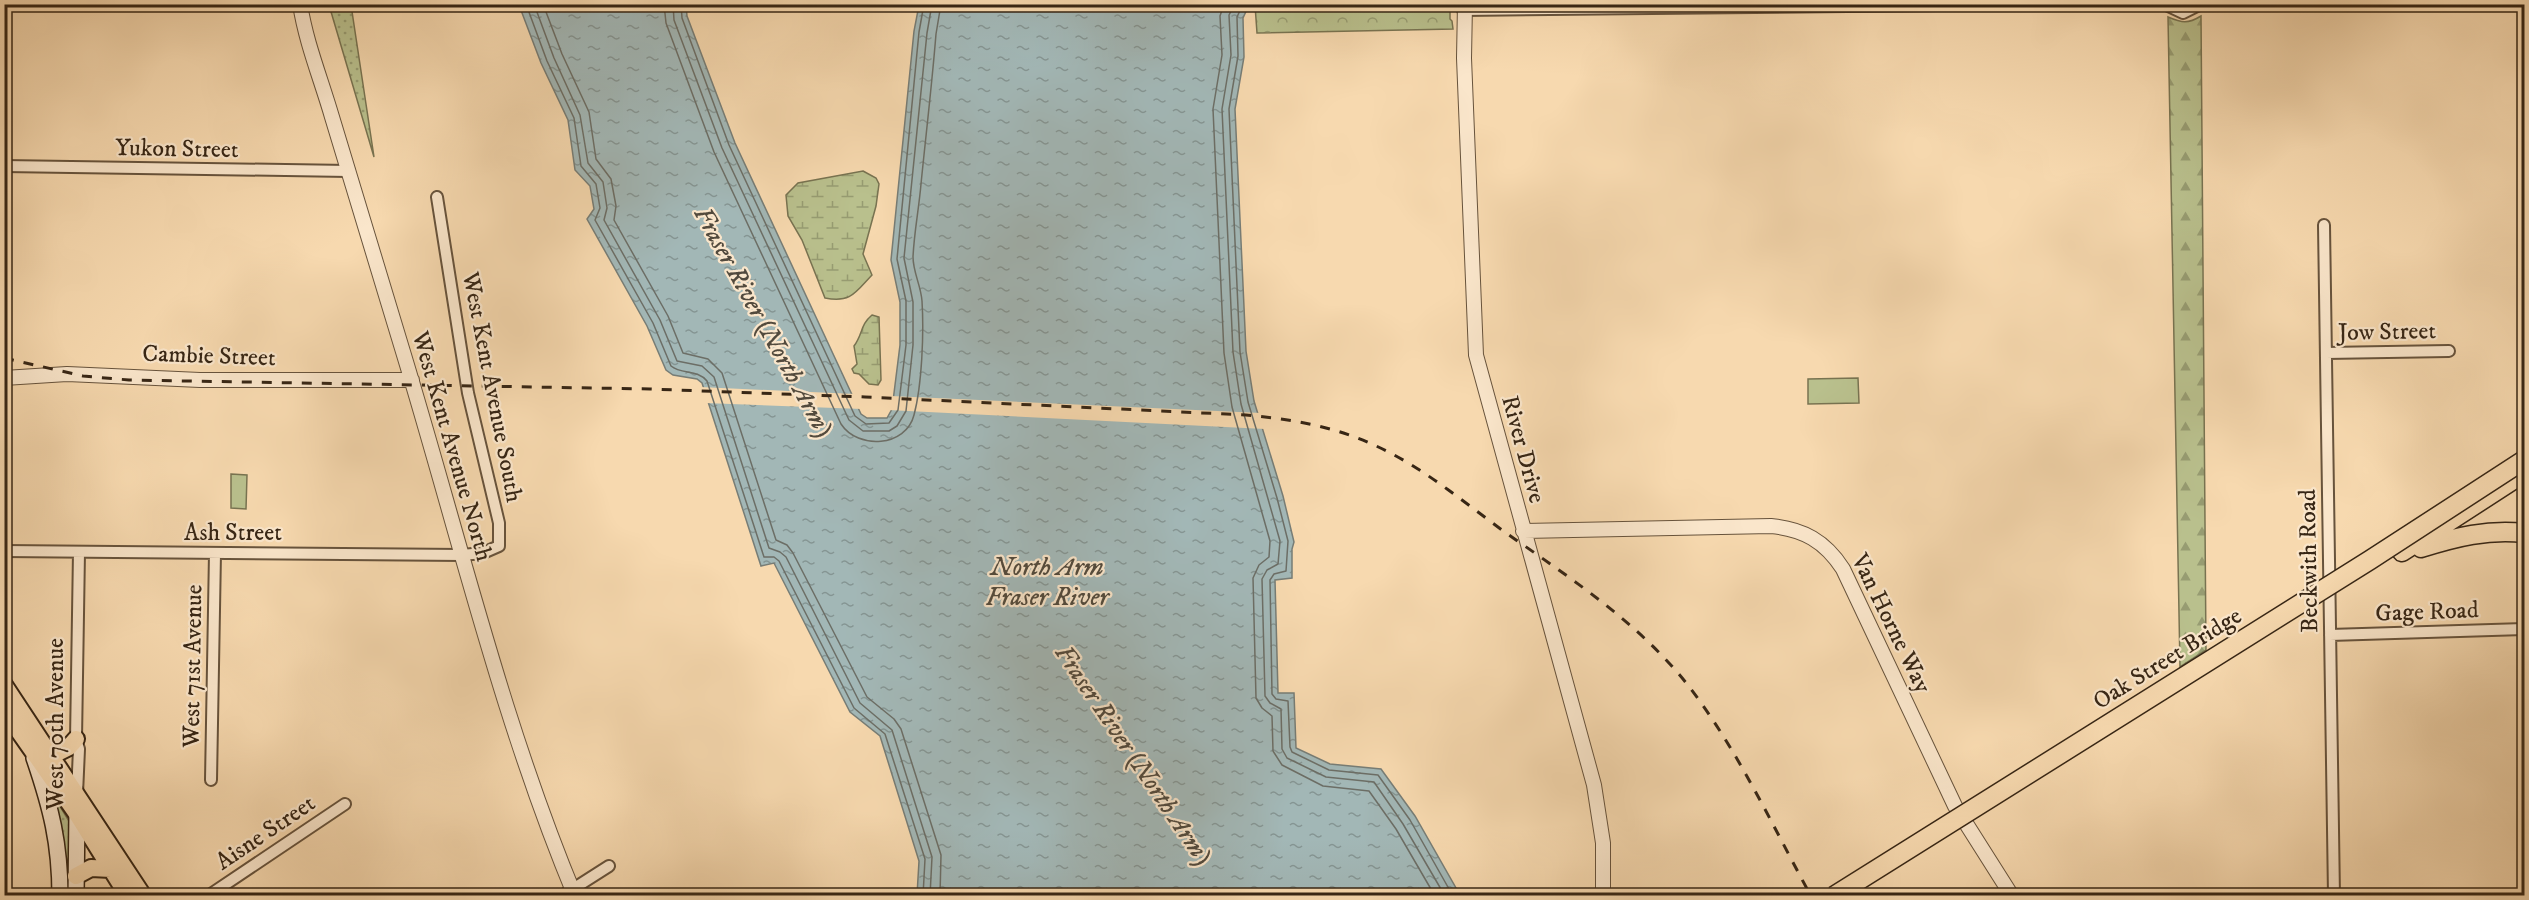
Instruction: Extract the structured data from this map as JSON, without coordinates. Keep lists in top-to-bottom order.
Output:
{
  "streets": {
    "highway": ["Oak Street Bridge"],
    "main road": ["West 70th Avenue"],
    "street": [
      "Yukon Street",
      "Jow Street",
      "Cambie Street",
      "West Kent Avenue South",
      "West Kent Avenue North",
      "River Drive",
      "Ash Street",
      "Beckwith Road",
      "Gage Road",
      "Van Horne Way",
      "West 71st Avenue",
      "Aisne Street"
    ]
  },
  "crossings": [
    ["Yukon Street", "West Kent Avenue North"],
    ["Jow Street", "Beckwith Road"],
    ["Cambie Street", "West Kent Avenue North"],
    ["West Kent Avenue South", "West Kent Avenue North"],
    ["West Kent Avenue South", "Ash Street"],
    ["West Kent Avenue North", "Ash Street"],
    ["River Drive", "Van Horne Way"],
    ["Ash Street", "West 71st Avenue"],
    ["Ash Street", "West 70th Avenue"],
    ["Beckwith Road", "Gage Road"]
  ],
  "water": ["Fraser River (North Arm)", "North Arm Fraser River"]
}
